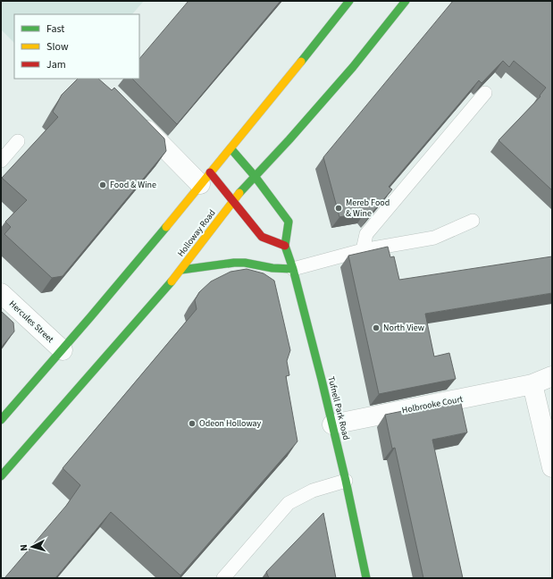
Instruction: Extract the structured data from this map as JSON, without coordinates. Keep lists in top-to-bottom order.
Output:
{
  "streets": {
    "main road": ["Holloway Road", "Tufnell Park Road"],
    "street": ["Hercules Street", "Holbrooke Court"]
  },
  "crossings": [
    ["Holloway Road", "Tufnell Park Road"],
    ["Holbrooke Court", "Tufnell Park Road"]
  ],
  "places": [
    "Food & Wine",
    "Mereb Food & Wine",
    "North View",
    "Odeon Holloway"
  ],
  "legend": ["Fast", "Slow", "Jam"],
  "north": "left"
}
